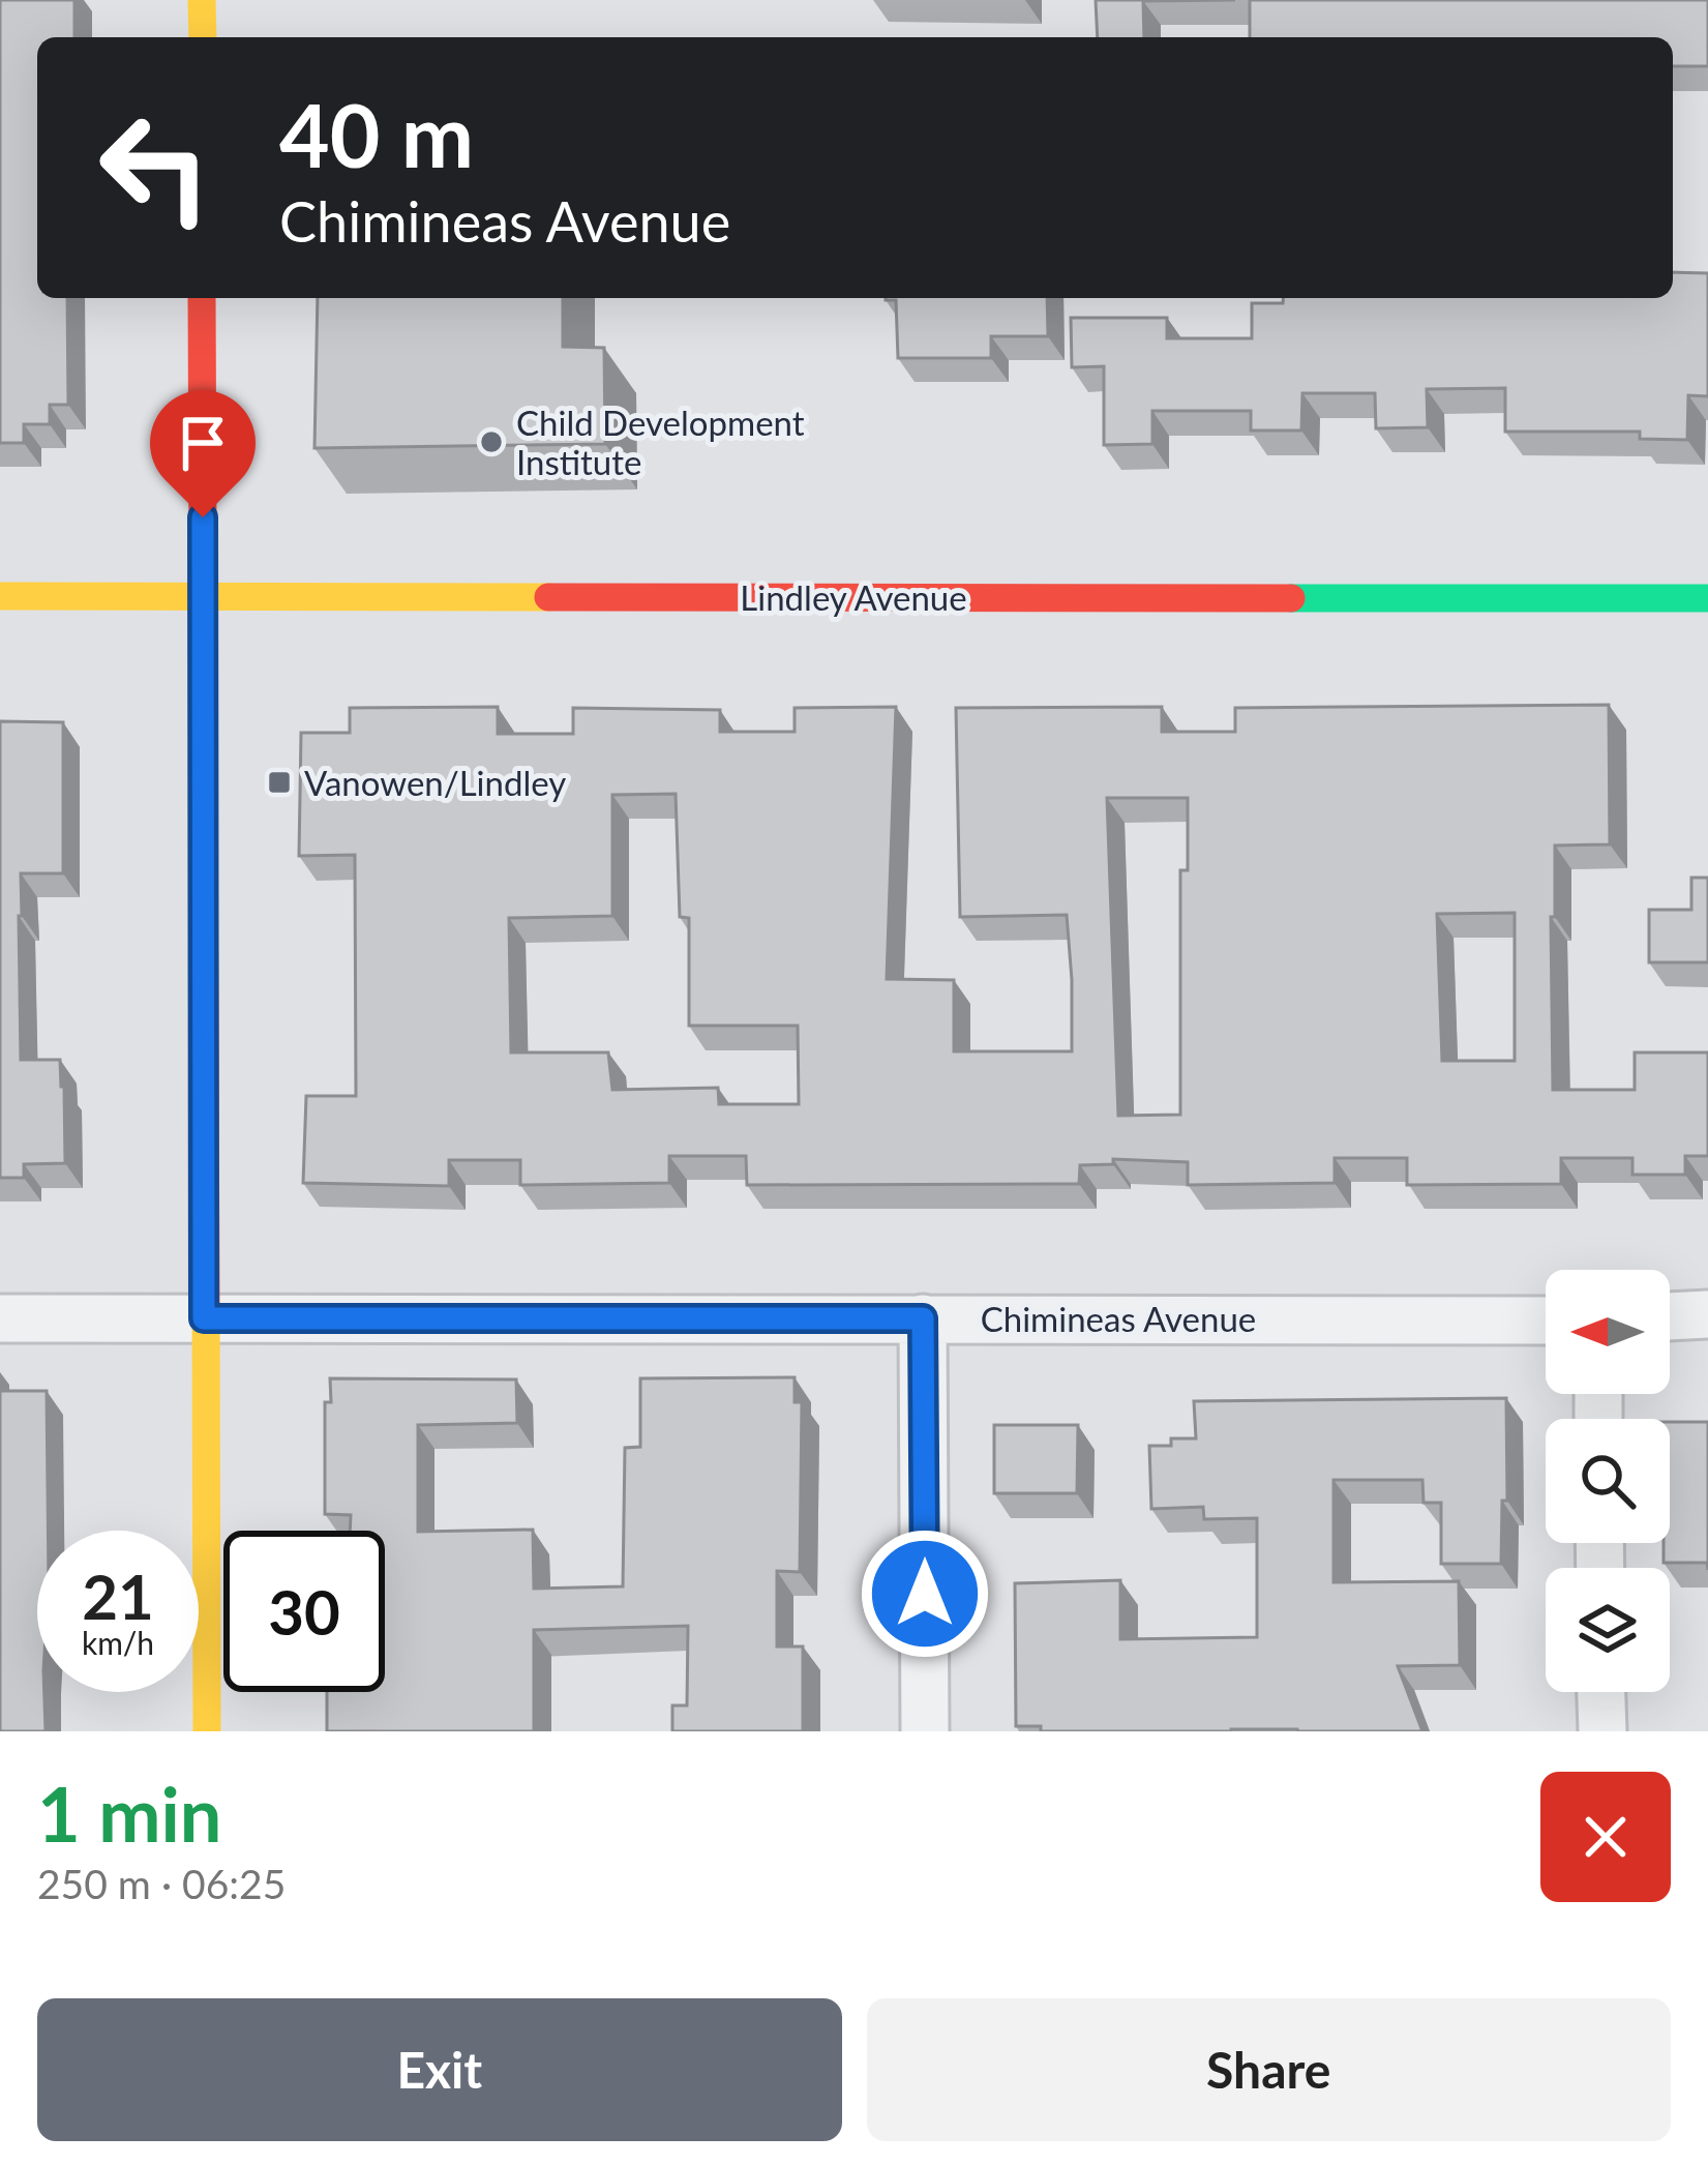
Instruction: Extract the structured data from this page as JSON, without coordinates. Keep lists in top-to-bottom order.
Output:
{
  "streets": {
    "main road": ["Lindley Avenue"],
    "street": ["Chimineas Avenue"]
  },
  "places": {
    "other": ["Child Development Institute"],
    "transit": ["Vanowen/Lindley"]
  },
  "north": "left",
  "page": {
    "turn": ["40 m", "Chimineas Avenue"],
    "speed": "21 km/h",
    "limit": "30",
    "heading": ["1 min", "250 m · 06:25"],
    "buttons": ["Exit", "Share"]
  }
}
